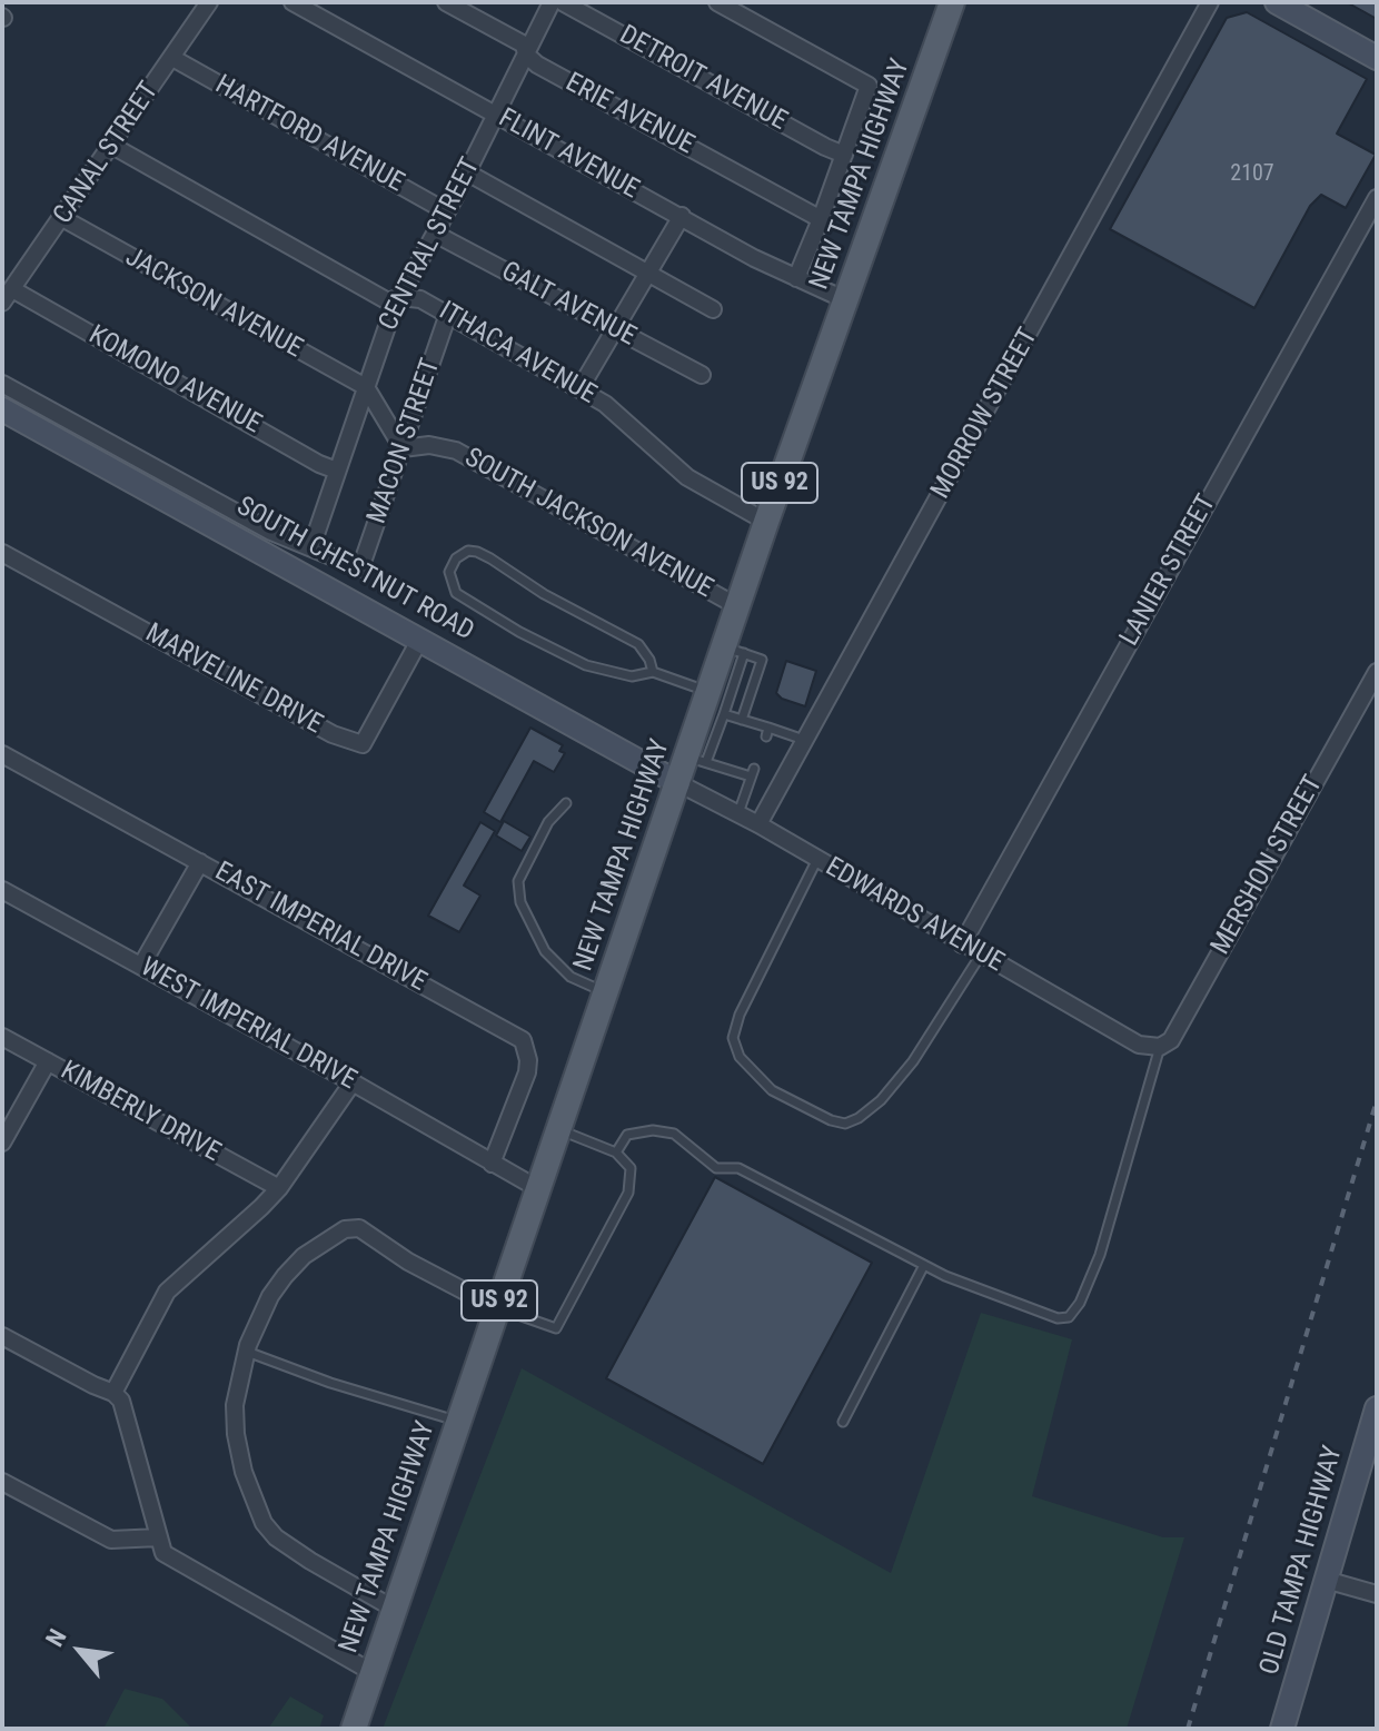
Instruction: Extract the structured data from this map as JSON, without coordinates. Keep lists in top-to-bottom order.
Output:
{
  "streets": {
    "main road": ["NEW TAMPA HIGHWAY", "US 92"],
    "street": [
      "DETROIT AVENUE",
      "ERIE AVENUE",
      "HARTFORD AVENUE",
      "CANAL STREET",
      "FLINT AVENUE",
      "CENTRAL STREET",
      "JACKSON AVENUE",
      "GALT AVENUE",
      "ITHACA AVENUE",
      "KOMONO AVENUE",
      "MORROW STREET",
      "MACON STREET",
      "SOUTH JACKSON AVENUE",
      "SOUTH CHESTNUT ROAD",
      "LANIER STREET",
      "MARVELINE DRIVE",
      "MERSHON STREET",
      "EDWARDS AVENUE",
      "EAST IMPERIAL DRIVE",
      "WEST IMPERIAL DRIVE",
      "KIMBERLY DRIVE",
      "OLD TAMPA HIGHWAY"
    ]
  },
  "crossings": [
    ["ERIE AVENUE", "CENTRAL STREET"],
    ["HARTFORD AVENUE", "CANAL STREET"],
    ["HARTFORD AVENUE", "CENTRAL STREET"],
    ["CANAL STREET", "JACKSON AVENUE"],
    ["CANAL STREET", "ITHACA AVENUE"],
    ["CANAL STREET", "KOMONO AVENUE"],
    ["FLINT AVENUE", "NEW TAMPA HIGHWAY"],
    ["FLINT AVENUE", "CENTRAL STREET"],
    ["NEW TAMPA HIGHWAY", "ITHACA AVENUE"],
    ["NEW TAMPA HIGHWAY", "SOUTH JACKSON AVENUE"],
    ["NEW TAMPA HIGHWAY", "SOUTH CHESTNUT ROAD"],
    ["NEW TAMPA HIGHWAY", "EDWARDS AVENUE"],
    ["NEW TAMPA HIGHWAY", "WEST IMPERIAL DRIVE"],
    ["CENTRAL STREET", "JACKSON AVENUE"],
    ["CENTRAL STREET", "GALT AVENUE"],
    ["CENTRAL STREET", "ITHACA AVENUE"],
    ["CENTRAL STREET", "KOMONO AVENUE"],
    ["CENTRAL STREET", "MACON STREET"],
    ["ITHACA AVENUE", "MACON STREET"],
    ["MORROW STREET", "EDWARDS AVENUE"],
    ["MACON STREET", "SOUTH JACKSON AVENUE"],
    ["SOUTH CHESTNUT ROAD", "MARVELINE DRIVE"],
    ["SOUTH CHESTNUT ROAD", "EDWARDS AVENUE"],
    ["LANIER STREET", "EDWARDS AVENUE"],
    ["MERSHON STREET", "EDWARDS AVENUE"],
    ["EAST IMPERIAL DRIVE", "WEST IMPERIAL DRIVE"]
  ],
  "house_numbers": ["2107"],
  "north": "top left"
}
